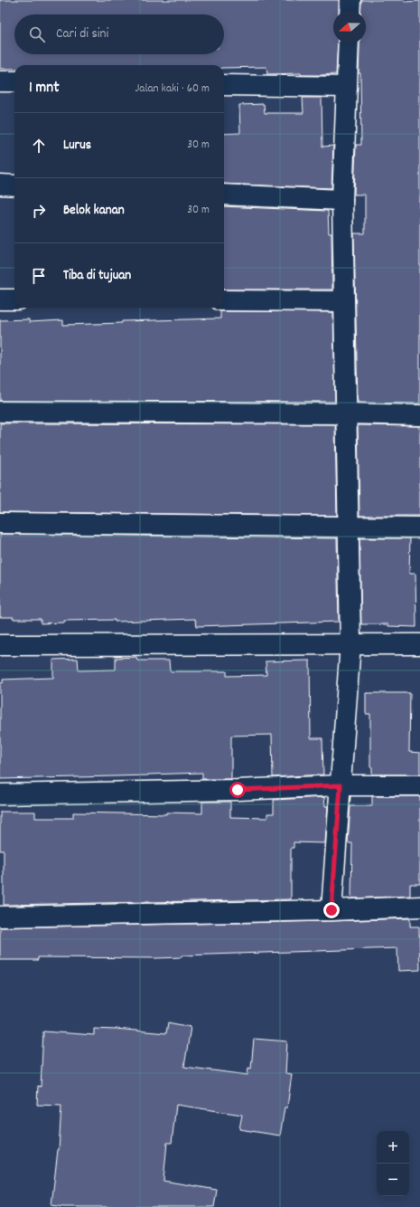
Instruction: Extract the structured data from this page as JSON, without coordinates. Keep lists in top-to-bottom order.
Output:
{
  "north": "left",
  "page": {
    "search": "Cari di sini",
    "heading": ["1 mnt", "Jalan kaki · 60 m"],
    "list": [
      ["Lurus", "30 m"],
      ["Belok kanan", "30 m"],
      "Tiba di tujuan"
    ],
    "map_buttons": ["+", "−"]
  }
}
